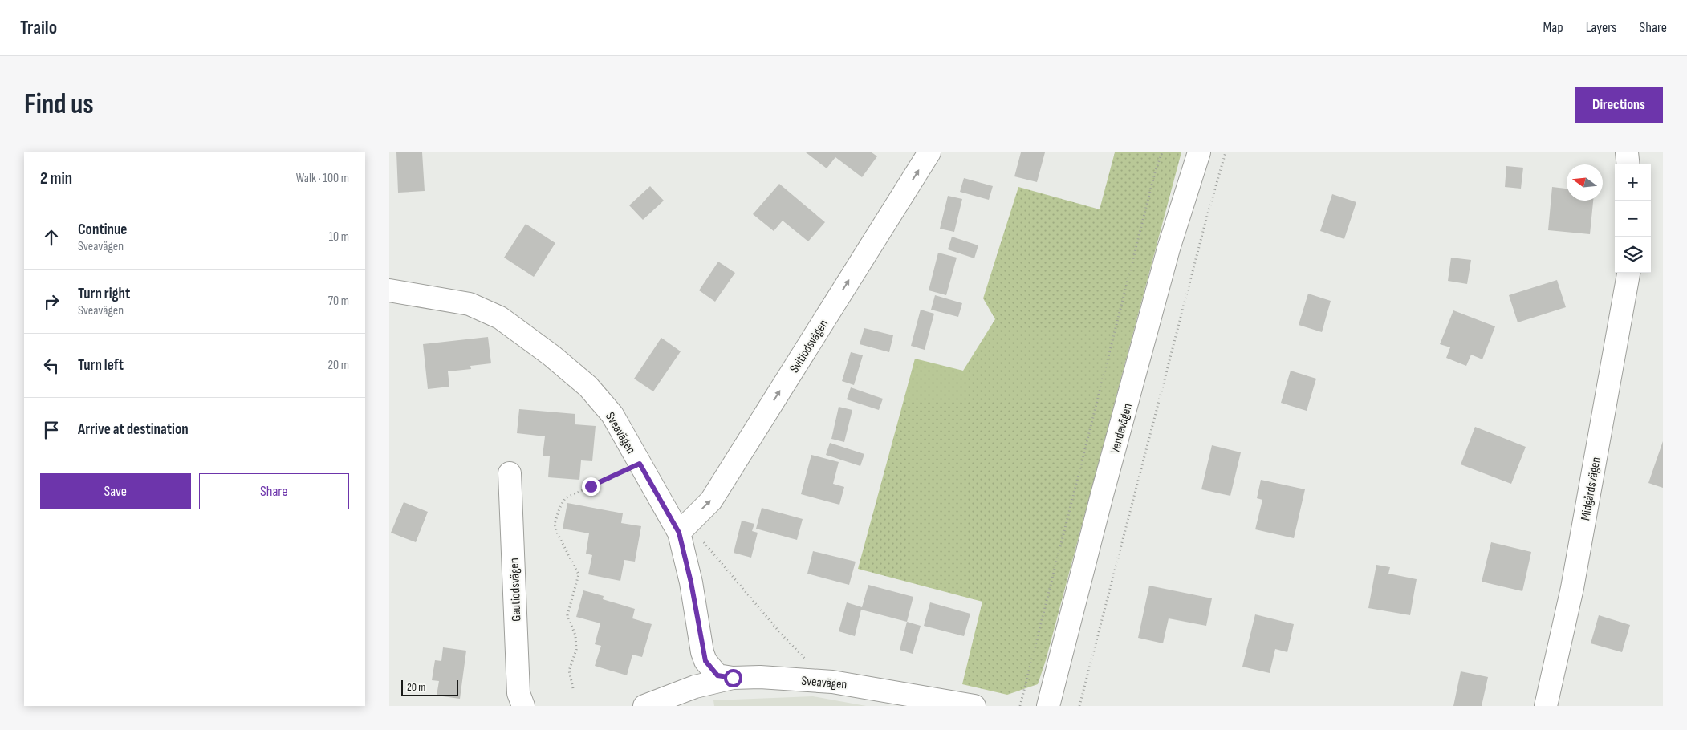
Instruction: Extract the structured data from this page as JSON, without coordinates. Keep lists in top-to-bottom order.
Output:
{
  "streets": {
    "street": [
      "Svitiodsvägen",
      "Vendevägen",
      "Sveavägen",
      "Midgårdsvägen",
      "Gautiodsvägen"
    ]
  },
  "crossings": [
    ["Svitiodsvägen", "Sveavägen"]
  ],
  "one_way": ["Svitiodsvägen"],
  "scale_bar": "20 m",
  "north": "left",
  "page": {
    "header": "Trailo",
    "nav": ["Map", "Layers", "Share"],
    "buttons": [
      "Directions",
      ["Save", "Share"]
    ],
    "title": "Find us",
    "heading": ["2 min", "Walk · 100 m"],
    "map_buttons": ["+", "−"],
    "list": [
      ["Continue", "Sveavägen", "10 m"],
      ["Turn right", "Sveavägen", "70 m"],
      ["Turn left", "20 m"],
      "Arrive at destination"
    ],
    "scale": "20 m"
  }
}
